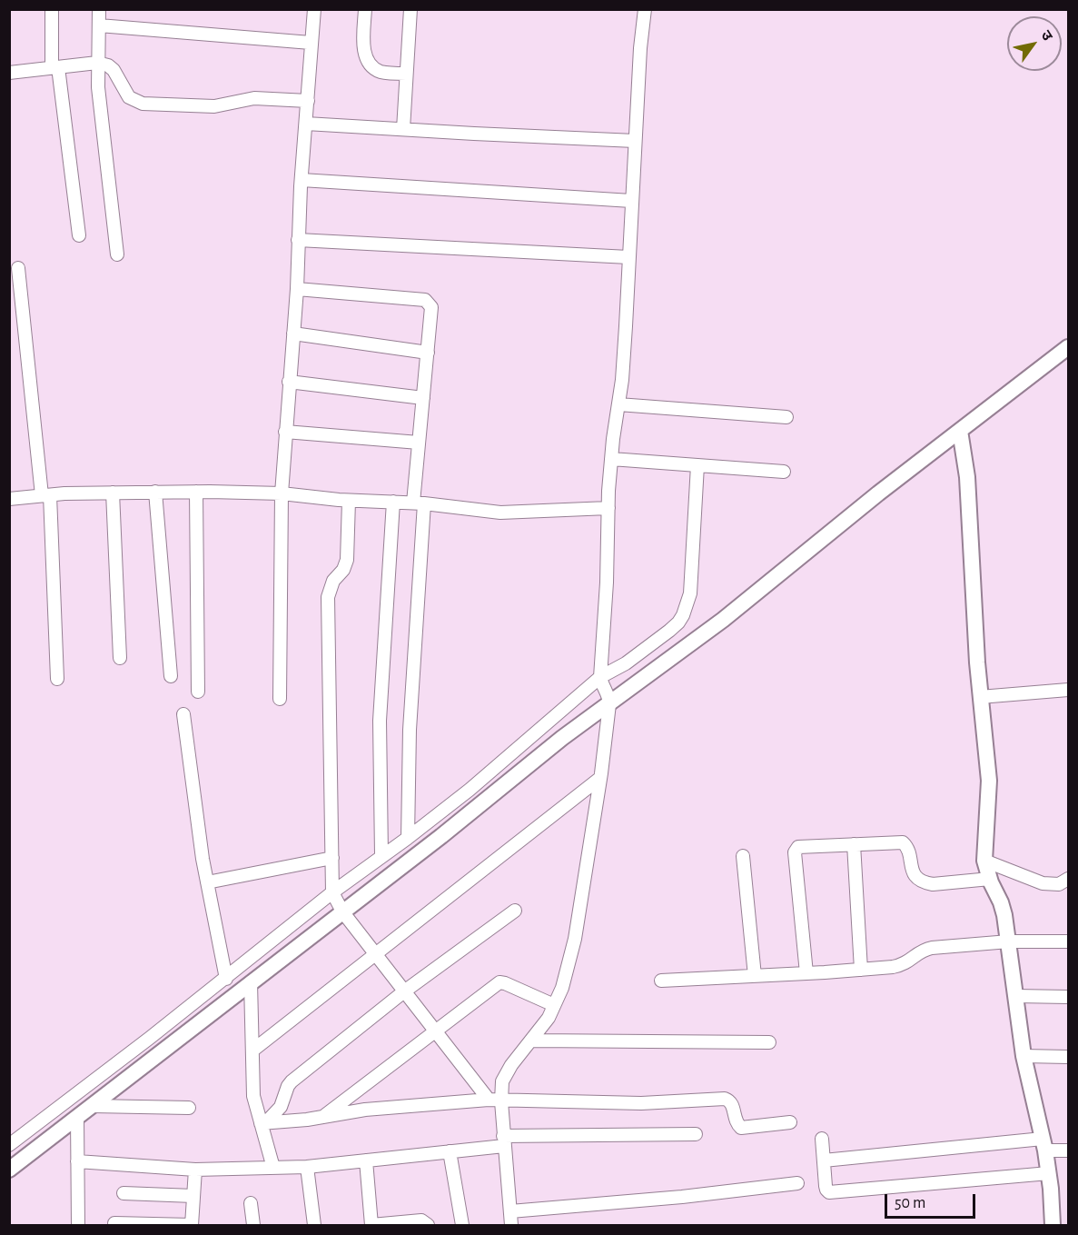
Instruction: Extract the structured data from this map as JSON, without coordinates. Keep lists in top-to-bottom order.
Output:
{
  "scale_bar": "50 m",
  "north": "top right"
}
